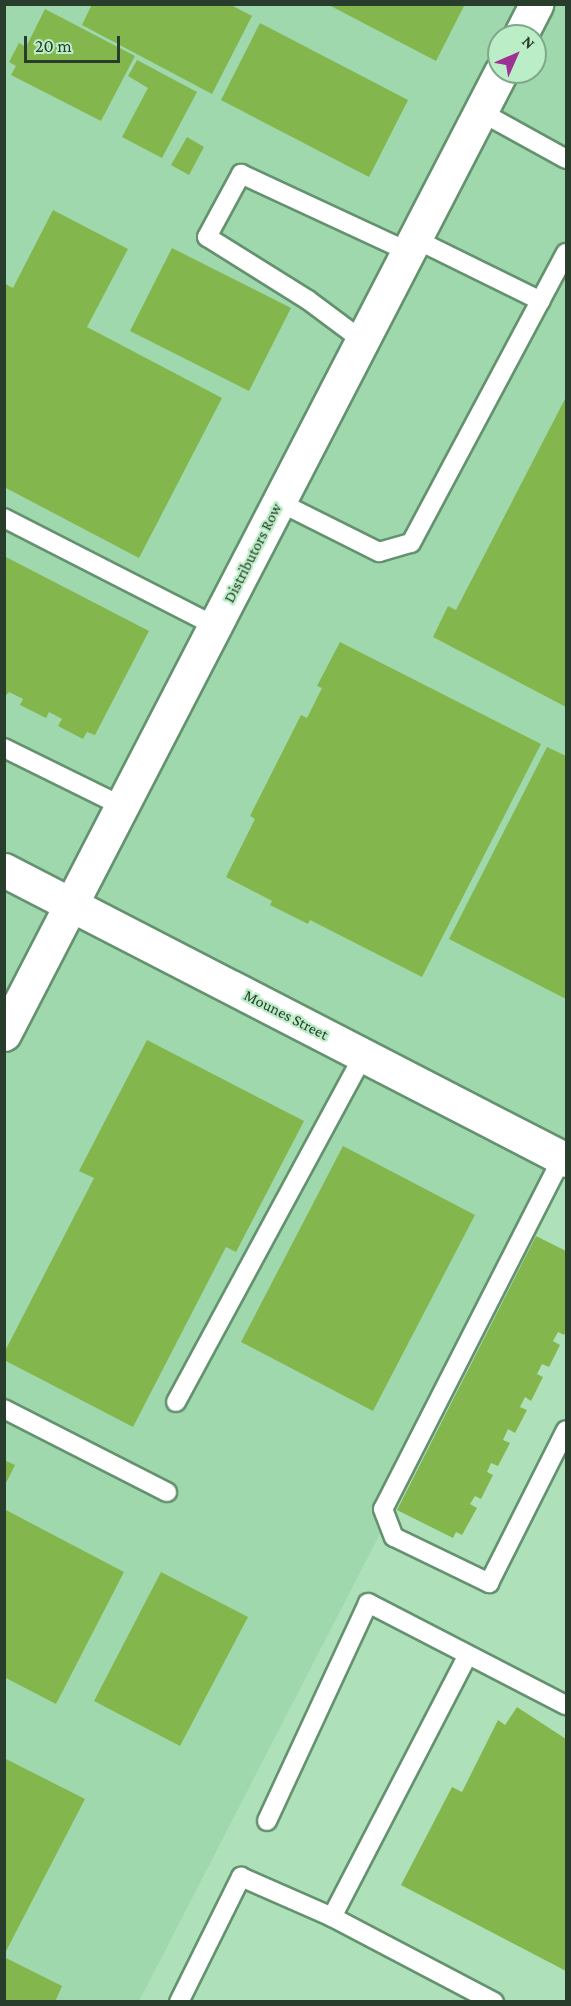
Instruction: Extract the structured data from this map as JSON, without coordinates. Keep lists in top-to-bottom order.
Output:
{
  "streets": {
    "street": ["Distributors Row", "Mounes Street"]
  },
  "crossings": [
    ["Distributors Row", "Mounes Street"]
  ],
  "scale_bar": "20 m",
  "north": "top right"
}
